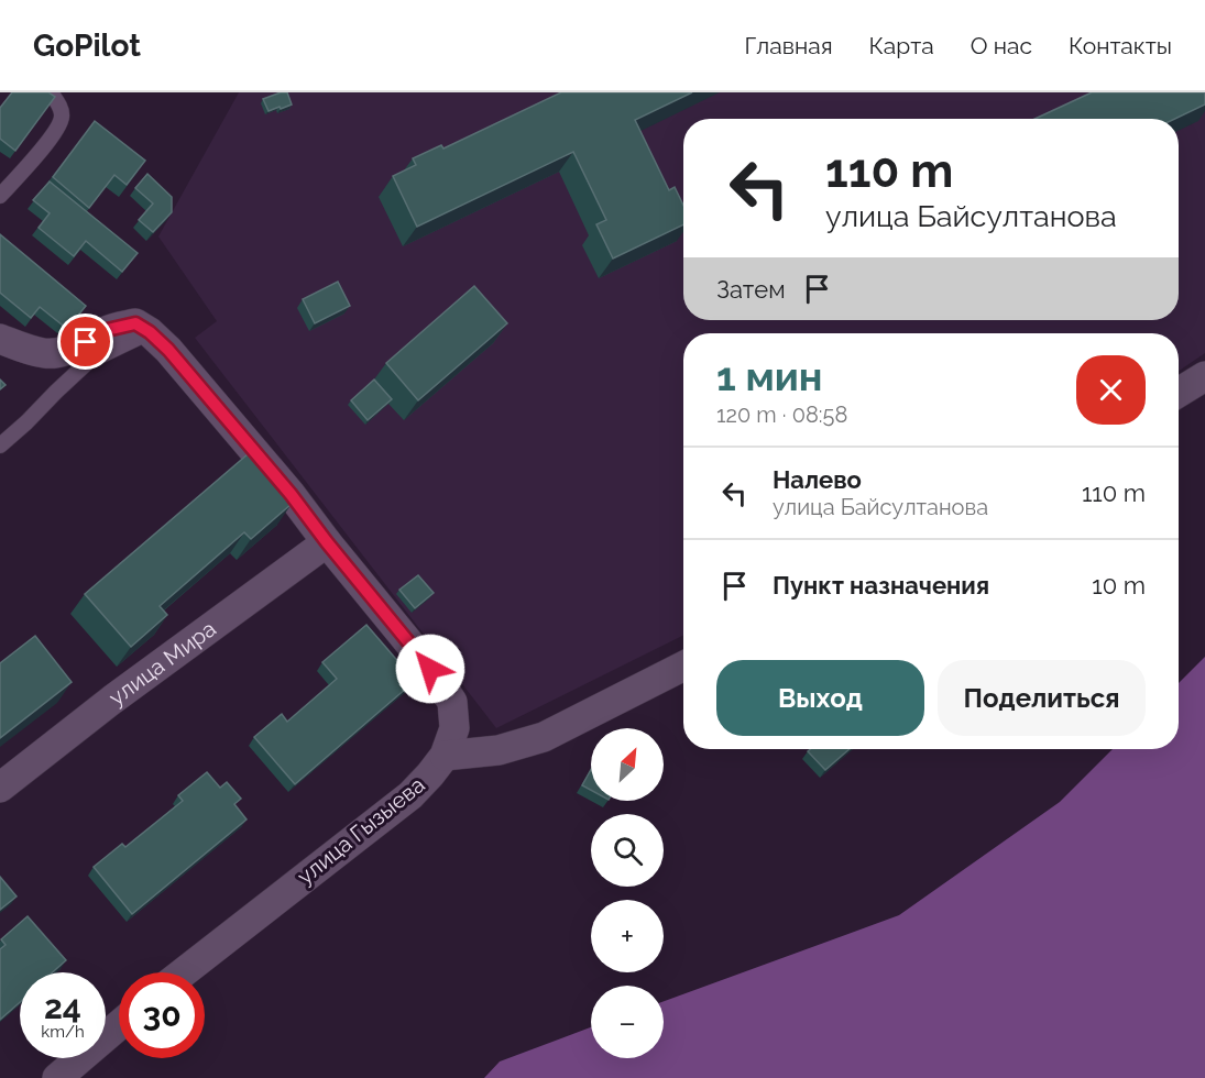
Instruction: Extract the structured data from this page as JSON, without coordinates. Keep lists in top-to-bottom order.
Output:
{
  "streets": {
    "street": ["улица Мира", "улица Гызыева"]
  },
  "crossings": [
    ["улица Мира", "улица Гызыева"]
  ],
  "north": "top right",
  "page": {
    "header": "GoPilot",
    "nav": [
      "Главная",
      "Карта",
      "О нас",
      "Контакты"
    ],
    "turn": ["110 m", "улица Байсултанова"],
    "then": "Затем",
    "heading": ["1 мин", "120 m · 08:58"],
    "list": [
      {
        "name": "Налево",
        "note": "улица Байсултанова",
        "value": "110 m"
      },
      {
        "name": "Пункт назначения",
        "value": "10 m"
      }
    ],
    "buttons": ["Выход", "Поделиться"],
    "map_buttons": ["+", "−"],
    "speed": "24 km/h",
    "limit": "30"
  }
}
